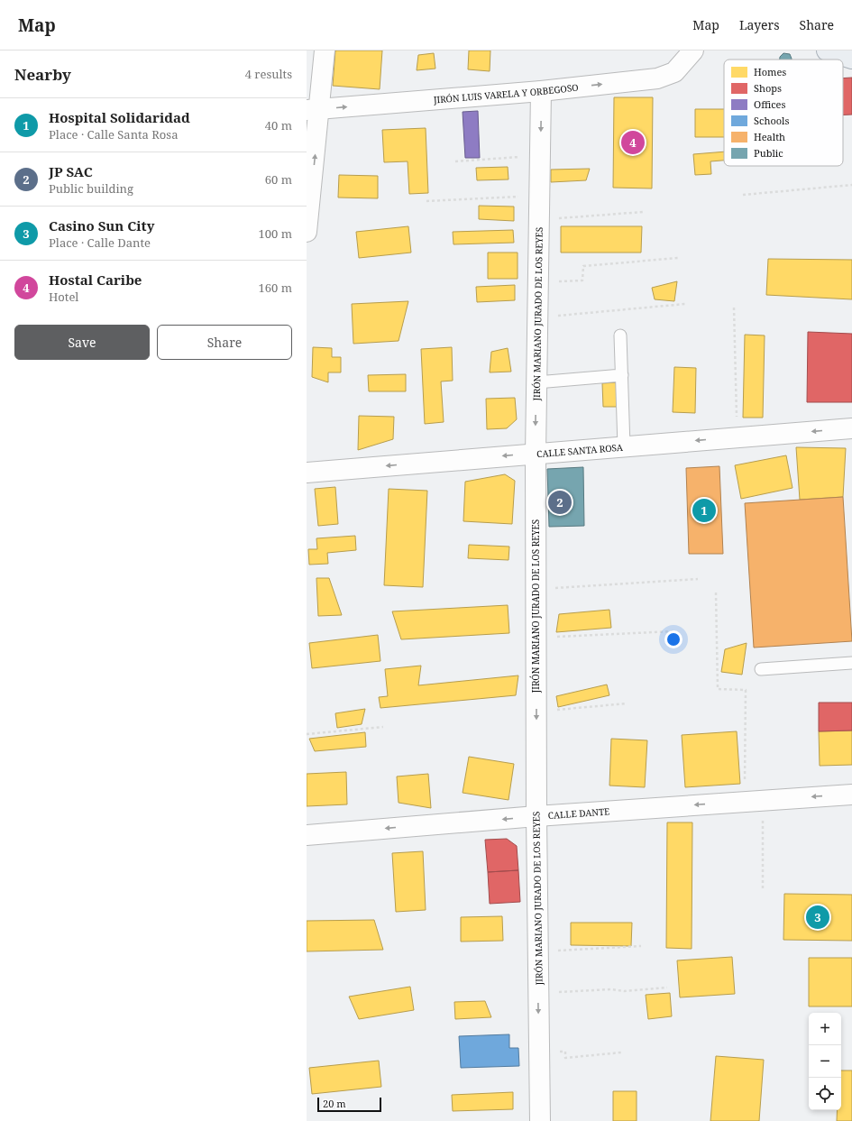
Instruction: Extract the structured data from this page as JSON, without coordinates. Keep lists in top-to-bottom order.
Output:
{
  "streets": {
    "street": [
      "JIRÓN LUIS VARELA Y ORBEGOSO",
      "JIRÓN MARIANO JURADO DE LOS REYES",
      "CALLE SANTA ROSA",
      "CALLE DANTE"
    ]
  },
  "crossings": [
    ["JIRÓN LUIS VARELA Y ORBEGOSO", "JIRÓN MARIANO JURADO DE LOS REYES"],
    ["JIRÓN MARIANO JURADO DE LOS REYES", "CALLE SANTA ROSA"],
    ["JIRÓN MARIANO JURADO DE LOS REYES", "CALLE DANTE"]
  ],
  "one_way": ["JIRÓN LUIS VARELA Y ORBEGOSO", "CALLE SANTA ROSA", "CALLE DANTE"],
  "legend": [
    "Homes",
    "Shops",
    "Offices",
    "Schools",
    "Health",
    "Public"
  ],
  "scale_bar": "20 m",
  "page": {
    "header": "Map",
    "nav": ["Map", "Layers", "Share"],
    "heading": ["Nearby", "4 results"],
    "list": [
      {
        "mark": "1",
        "name": "Hospital Solidaridad",
        "note": "Place · Calle Santa Rosa",
        "value": "40 m"
      },
      {
        "mark": "2",
        "name": "JP SAC",
        "note": "Public building",
        "value": "60 m"
      },
      {
        "mark": "3",
        "name": "Casino Sun City",
        "note": "Place · Calle Dante",
        "value": "100 m"
      },
      {
        "mark": "4",
        "name": "Hostal Caribe",
        "note": "Hotel",
        "value": "160 m"
      }
    ],
    "pins": [
      "4",
      "2",
      "1",
      "3"
    ],
    "buttons": ["Save", "Share"],
    "map_buttons": ["+", "−"],
    "scale": "20 m"
  }
}
